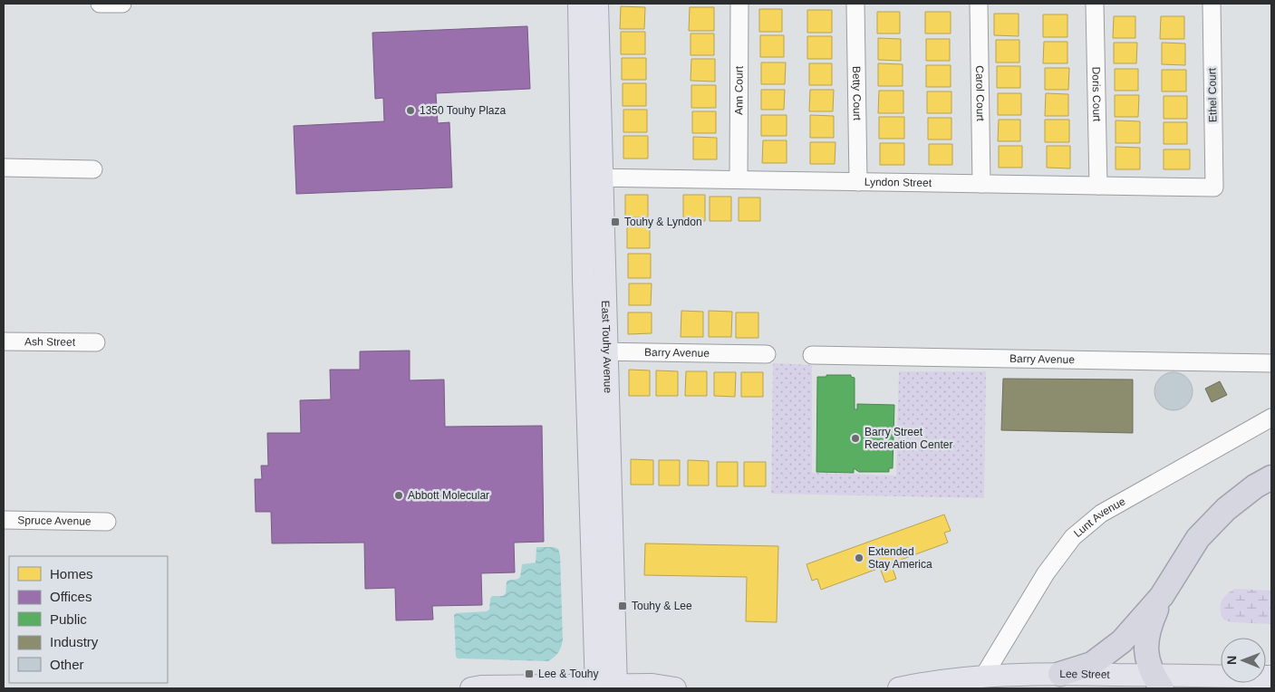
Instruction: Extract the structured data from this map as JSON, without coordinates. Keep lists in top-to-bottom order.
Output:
{
  "streets": {
    "main road": ["East Touhy Avenue", "Lee Street"],
    "street": [
      "Ann Court",
      "Betty Court",
      "Carol Court",
      "Doris Court",
      "Ethel Court",
      "Lyndon Street",
      "Ash Street",
      "Barry Avenue",
      "Lunt Avenue",
      "Spruce Avenue"
    ]
  },
  "crossings": [
    ["Ann Court", "Lyndon Street"],
    ["Betty Court", "Lyndon Street"],
    ["Carol Court", "Lyndon Street"],
    ["Doris Court", "Lyndon Street"],
    ["Ethel Court", "Lyndon Street"],
    ["Lyndon Street", "East Touhy Avenue"],
    ["East Touhy Avenue", "Barry Avenue"],
    ["Lunt Avenue", "Lee Street"]
  ],
  "places": {
    "other": [
      "1350 Touhy Plaza",
      "Barry Street Recreation Center",
      "Abbott Molecular",
      "Extended Stay America"
    ],
    "transit": ["Touhy & Lyndon", "Touhy & Lee", "Lee & Touhy"]
  },
  "legend": [
    "Homes",
    "Offices",
    "Public",
    "Industry",
    "Other"
  ],
  "north": "left"
}
